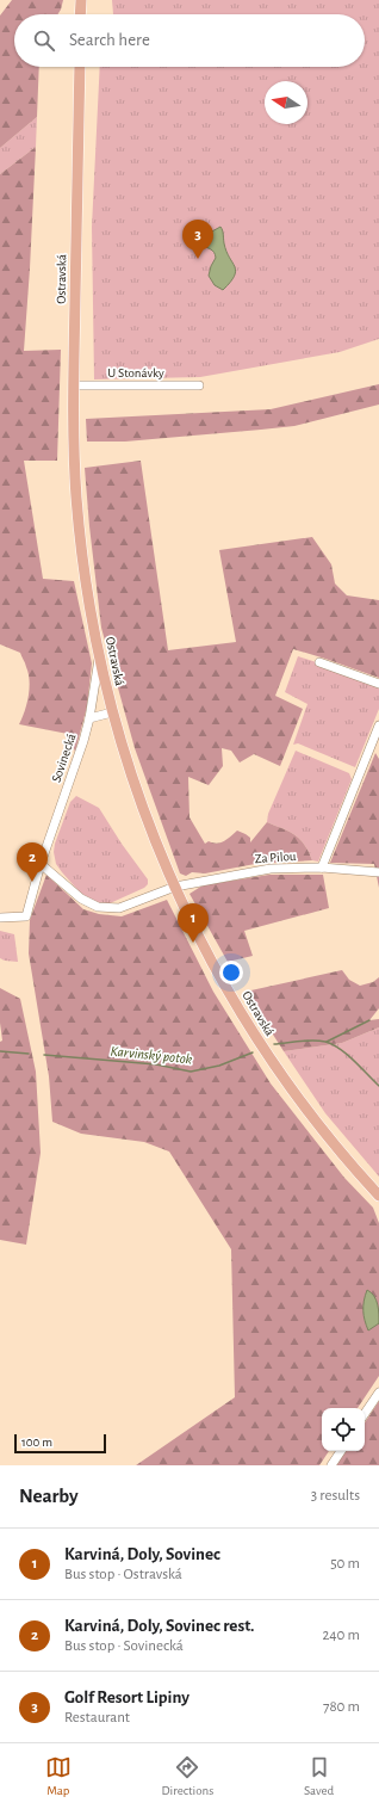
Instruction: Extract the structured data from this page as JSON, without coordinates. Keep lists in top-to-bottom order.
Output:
{
  "streets": {
    "main road": ["Ostravská"],
    "street": ["U Stonávky", "Sovinecká", "Za Pilou"]
  },
  "crossings": [
    ["Ostravská", "U Stonávky"],
    ["Ostravská", "Sovinecká"],
    ["Ostravská", "Za Pilou"]
  ],
  "water": ["Karvinský potok"],
  "scale_bar": "100 m",
  "north": "left",
  "page": {
    "search": "Search here",
    "pins": ["3", "2", "1"],
    "scale": "100 m",
    "heading": ["Nearby", "3 results"],
    "list": [
      {
        "mark": "1",
        "name": "Karviná, Doly, Sovinec",
        "note": "Bus stop · Ostravská",
        "value": "50 m"
      },
      {
        "mark": "2",
        "name": "Karviná, Doly, Sovinec rest.",
        "note": "Bus stop · Sovinecká",
        "value": "240 m"
      },
      {
        "mark": "3",
        "name": "Golf Resort Lipiny",
        "note": "Restaurant",
        "value": "780 m"
      }
    ],
    "nav": ["Map", "Directions", "Saved"]
  }
}
